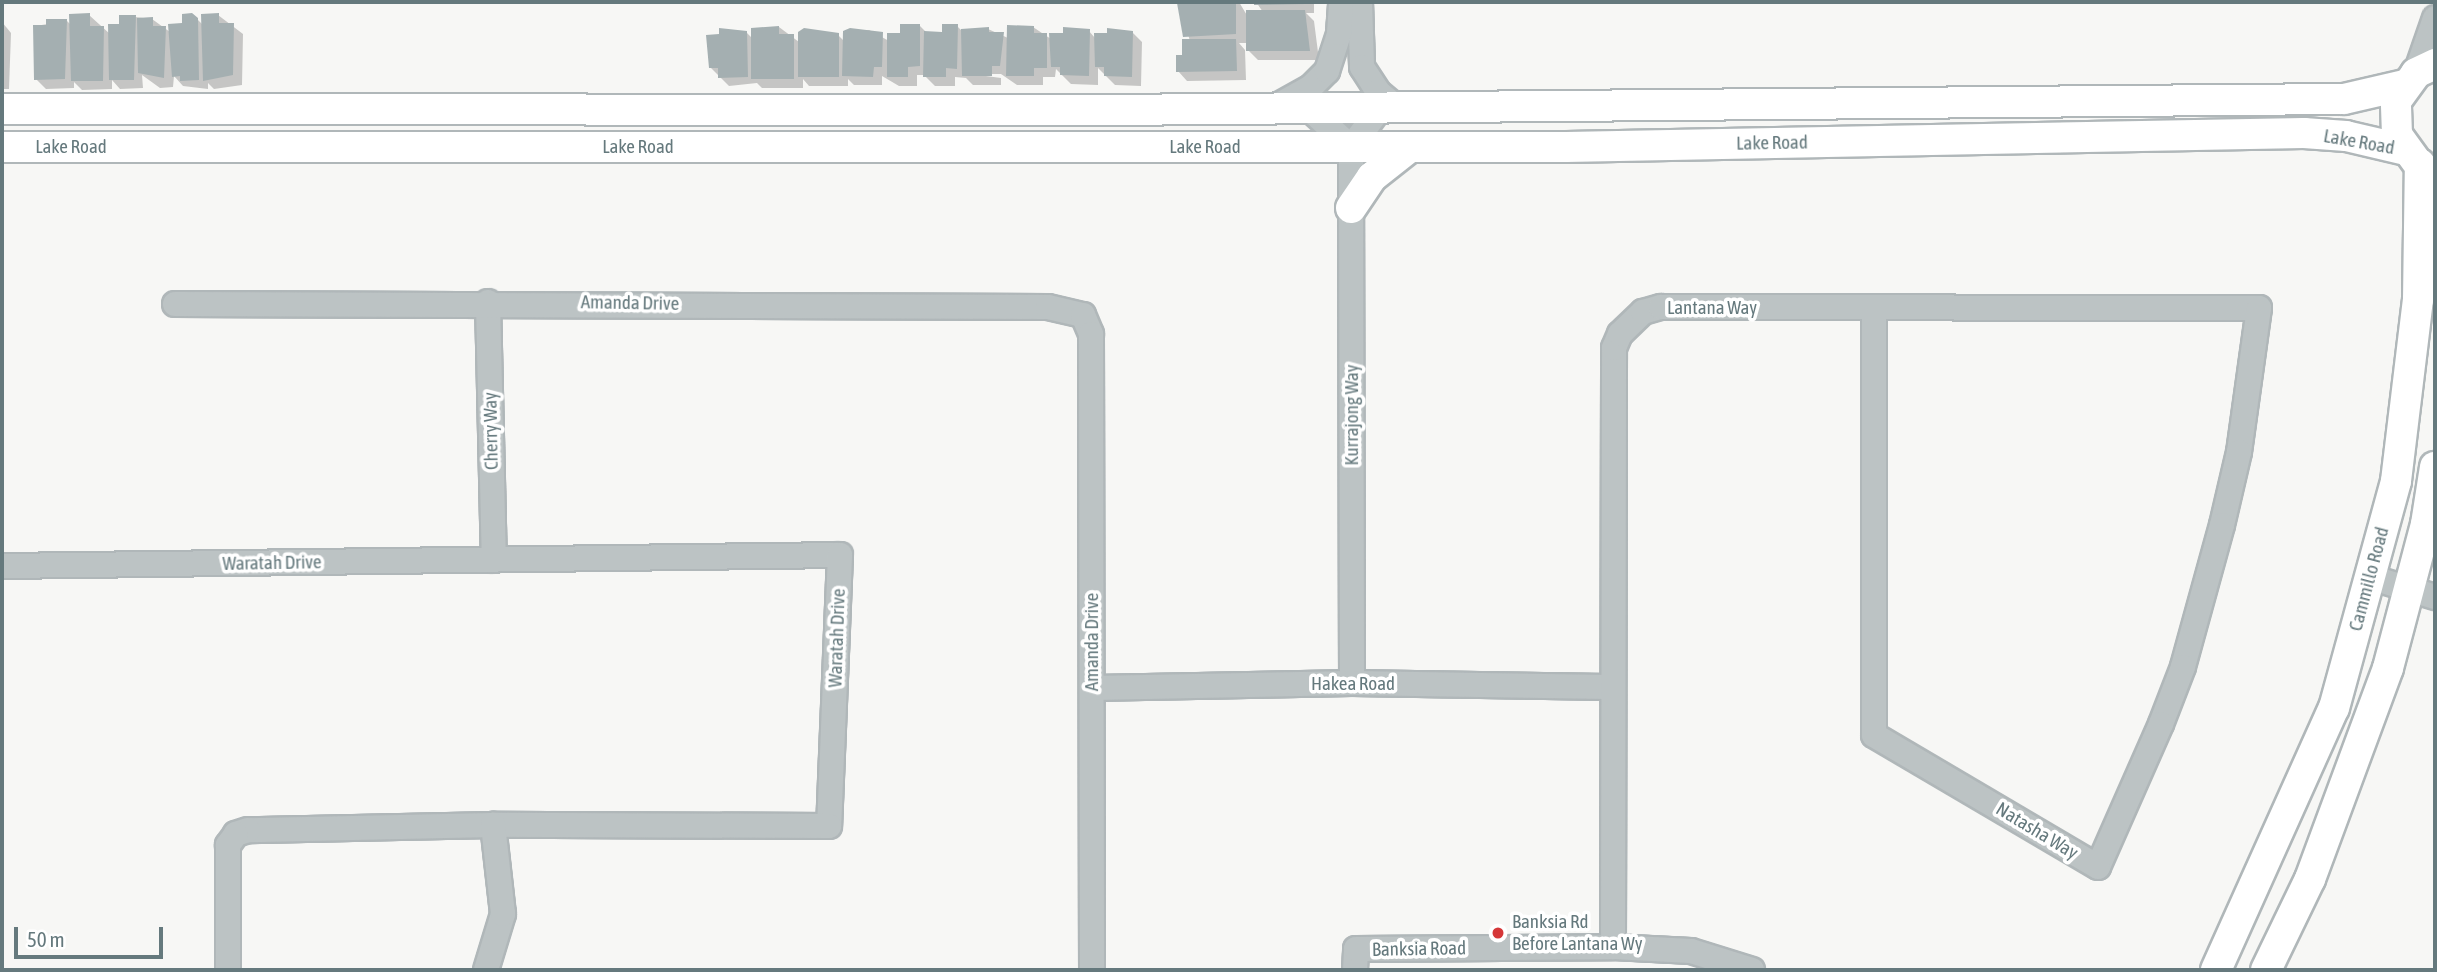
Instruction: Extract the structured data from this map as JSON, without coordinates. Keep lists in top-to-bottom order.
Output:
{
  "streets": {
    "main road": ["Lake Road", "Cammillo Road"],
    "street": [
      "Amanda Drive",
      "Lantana Way",
      "Kurrajong Way",
      "Cherry Way",
      "Waratah Drive",
      "Hakea Road",
      "Natasha Way",
      "Banksia Road"
    ]
  },
  "crossings": [
    ["Lake Road", "Kurrajong Way"],
    ["Lake Road", "Cammillo Road"],
    ["Amanda Drive", "Cherry Way"],
    ["Amanda Drive", "Hakea Road"],
    ["Lantana Way", "Hakea Road"],
    ["Lantana Way", "Natasha Way"],
    ["Lantana Way", "Banksia Road"],
    ["Kurrajong Way", "Hakea Road"],
    ["Cherry Way", "Waratah Drive"]
  ],
  "places": ["Banksia Rd Before Lantana Wy"],
  "scale_bar": "50 m"
}
